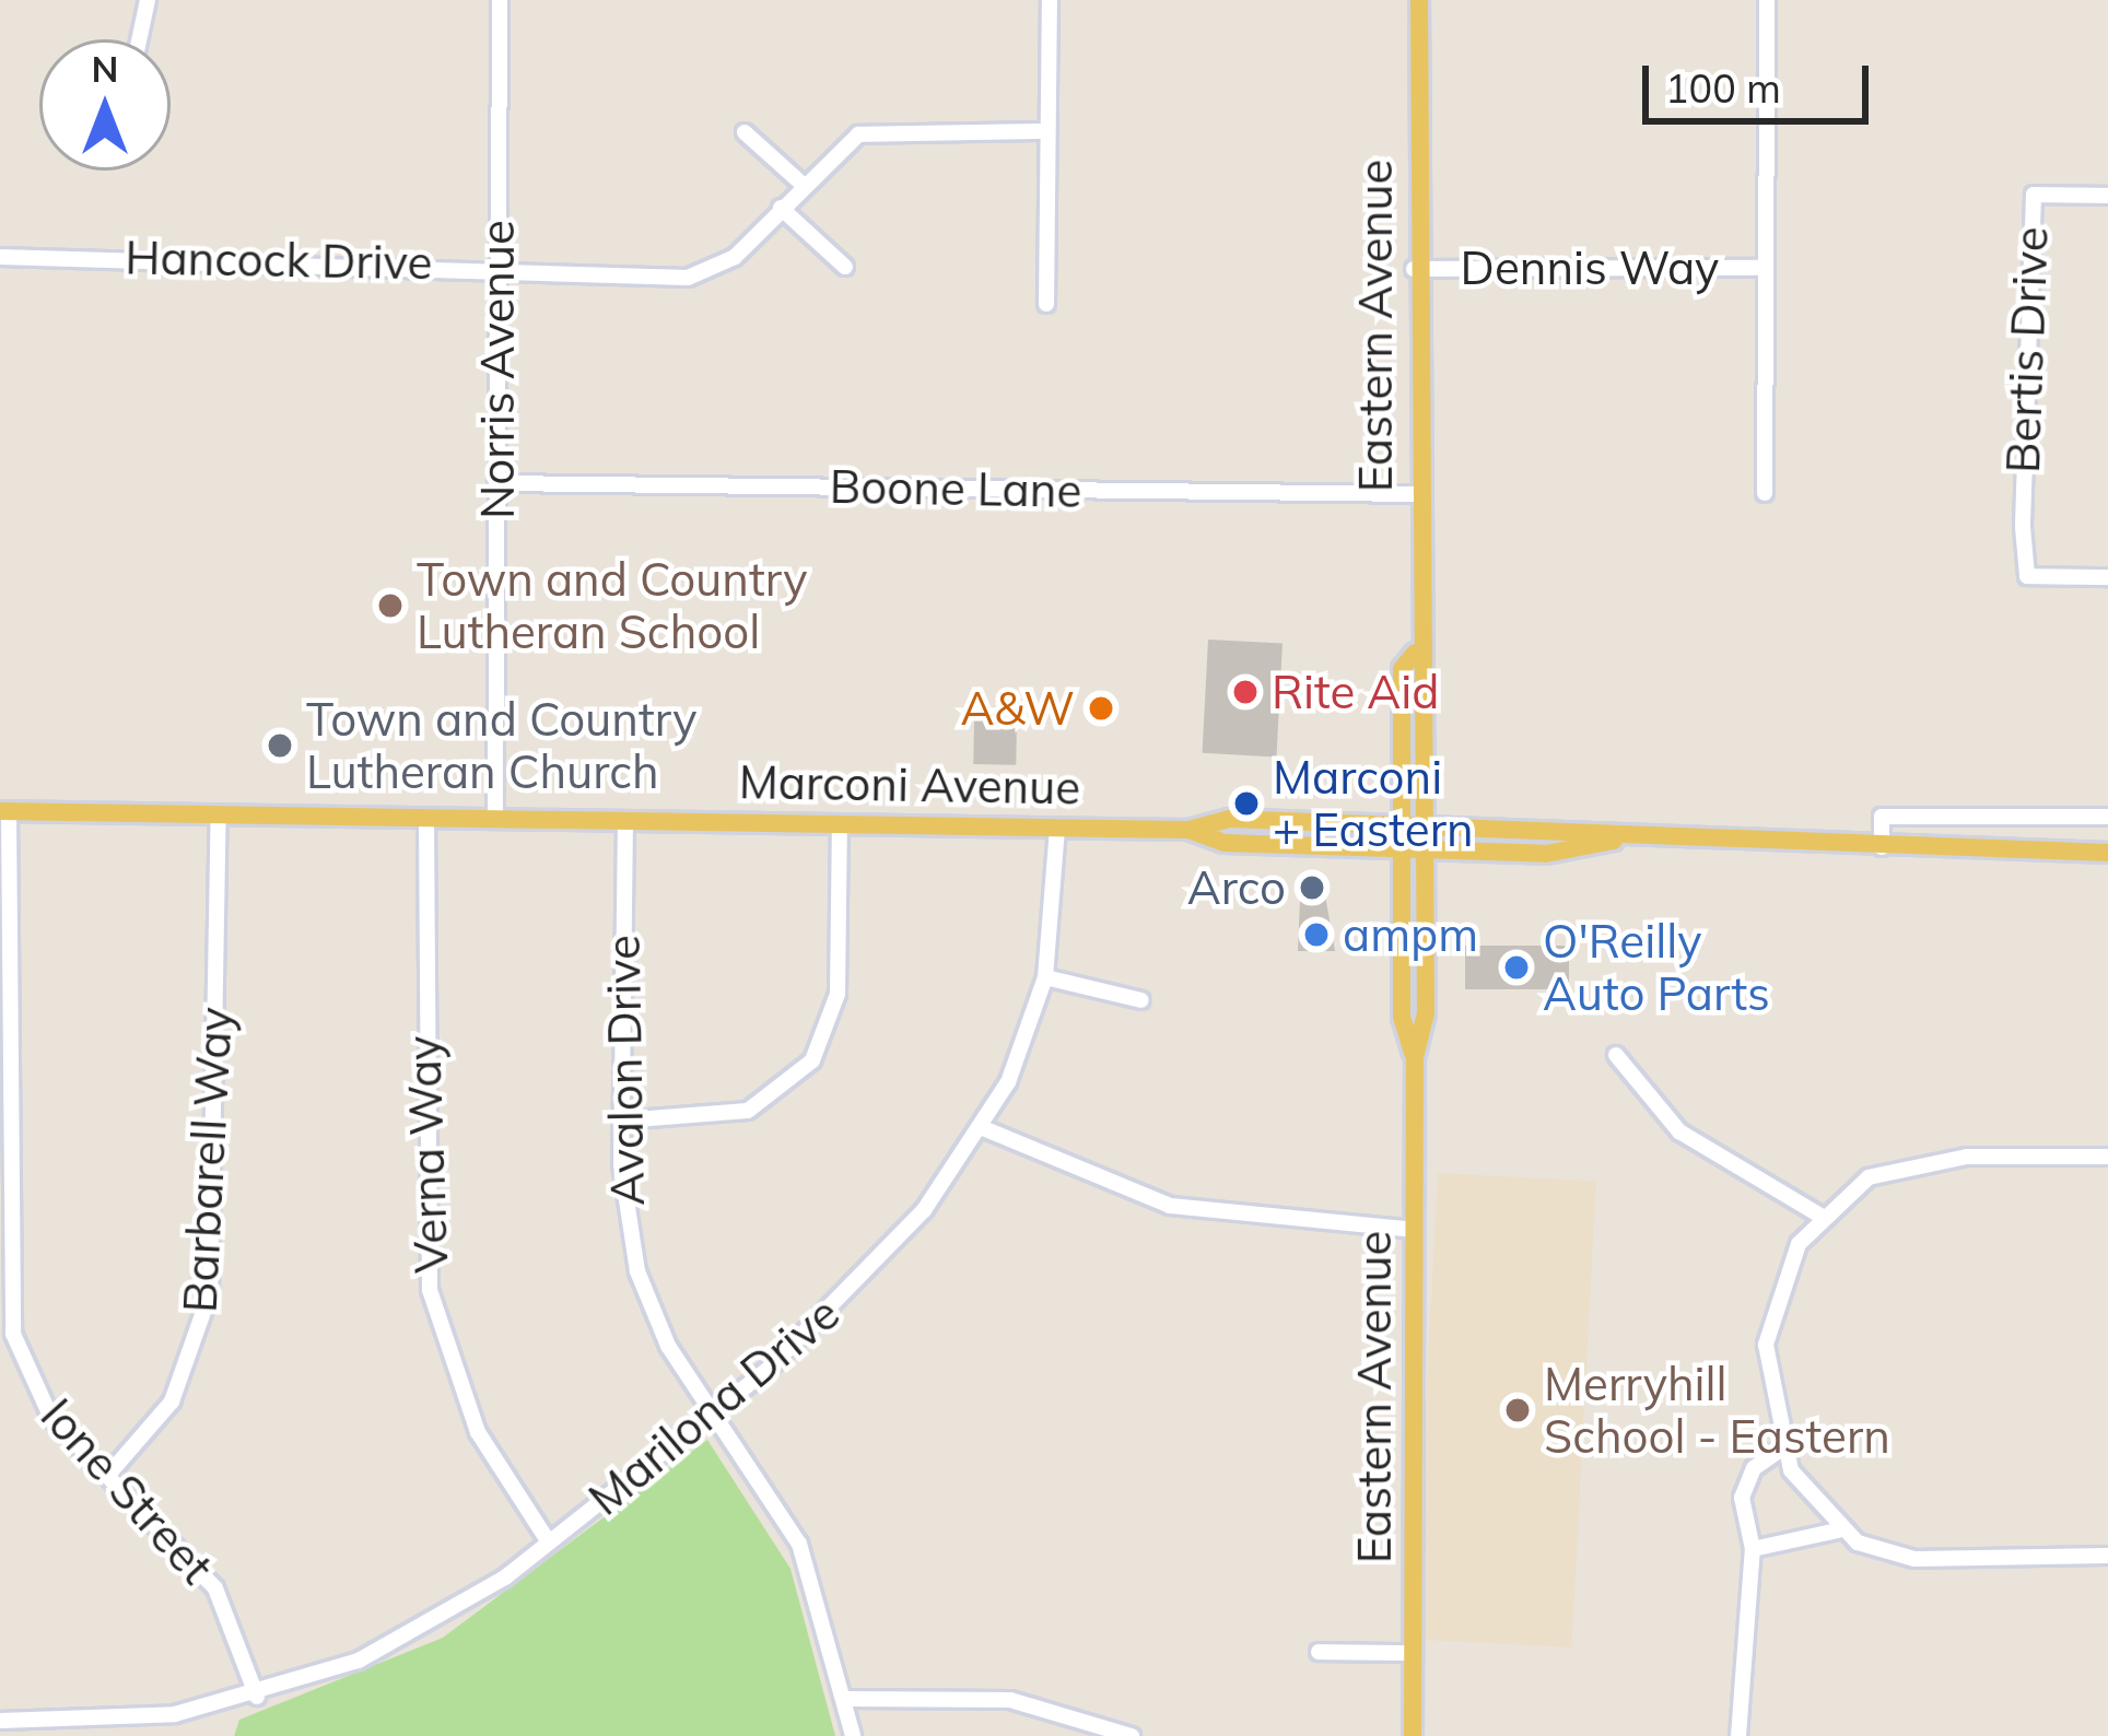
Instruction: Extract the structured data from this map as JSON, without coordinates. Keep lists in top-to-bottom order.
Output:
{
  "streets": {
    "main road": ["Eastern Avenue", "Marconi Avenue"],
    "street": [
      "Hancock Drive",
      "Dennis Way",
      "Bertis Drive",
      "Norris Avenue",
      "Boone Lane",
      "Avalon Drive",
      "Verna Way",
      "Barbarell Way",
      "Marilona Drive",
      "Ione Street"
    ]
  },
  "crossings": [
    ["Hancock Drive", "Norris Avenue"],
    ["Dennis Way", "Eastern Avenue"],
    ["Eastern Avenue", "Boone Lane"],
    ["Eastern Avenue", "Marconi Avenue"],
    ["Norris Avenue", "Boone Lane"],
    ["Norris Avenue", "Marconi Avenue"],
    ["Marconi Avenue", "Avalon Drive"],
    ["Marconi Avenue", "Verna Way"],
    ["Marconi Avenue", "Barbarell Way"],
    ["Marconi Avenue", "Marilona Drive"],
    ["Marconi Avenue", "Ione Street"],
    ["Avalon Drive", "Marilona Drive"],
    ["Verna Way", "Marilona Drive"],
    ["Barbarell Way", "Ione Street"],
    ["Marilona Drive", "Ione Street"]
  ],
  "places": [
    "Town and Country Lutheran School",
    "Rite Aid",
    "A&W",
    "Town and Country Lutheran Church",
    "Marconi + Eastern",
    "Arco",
    "ampm",
    "O'Reilly Auto Parts",
    "Merryhill School - Eastern"
  ],
  "scale_bar": "100 m",
  "north": "top"
}
